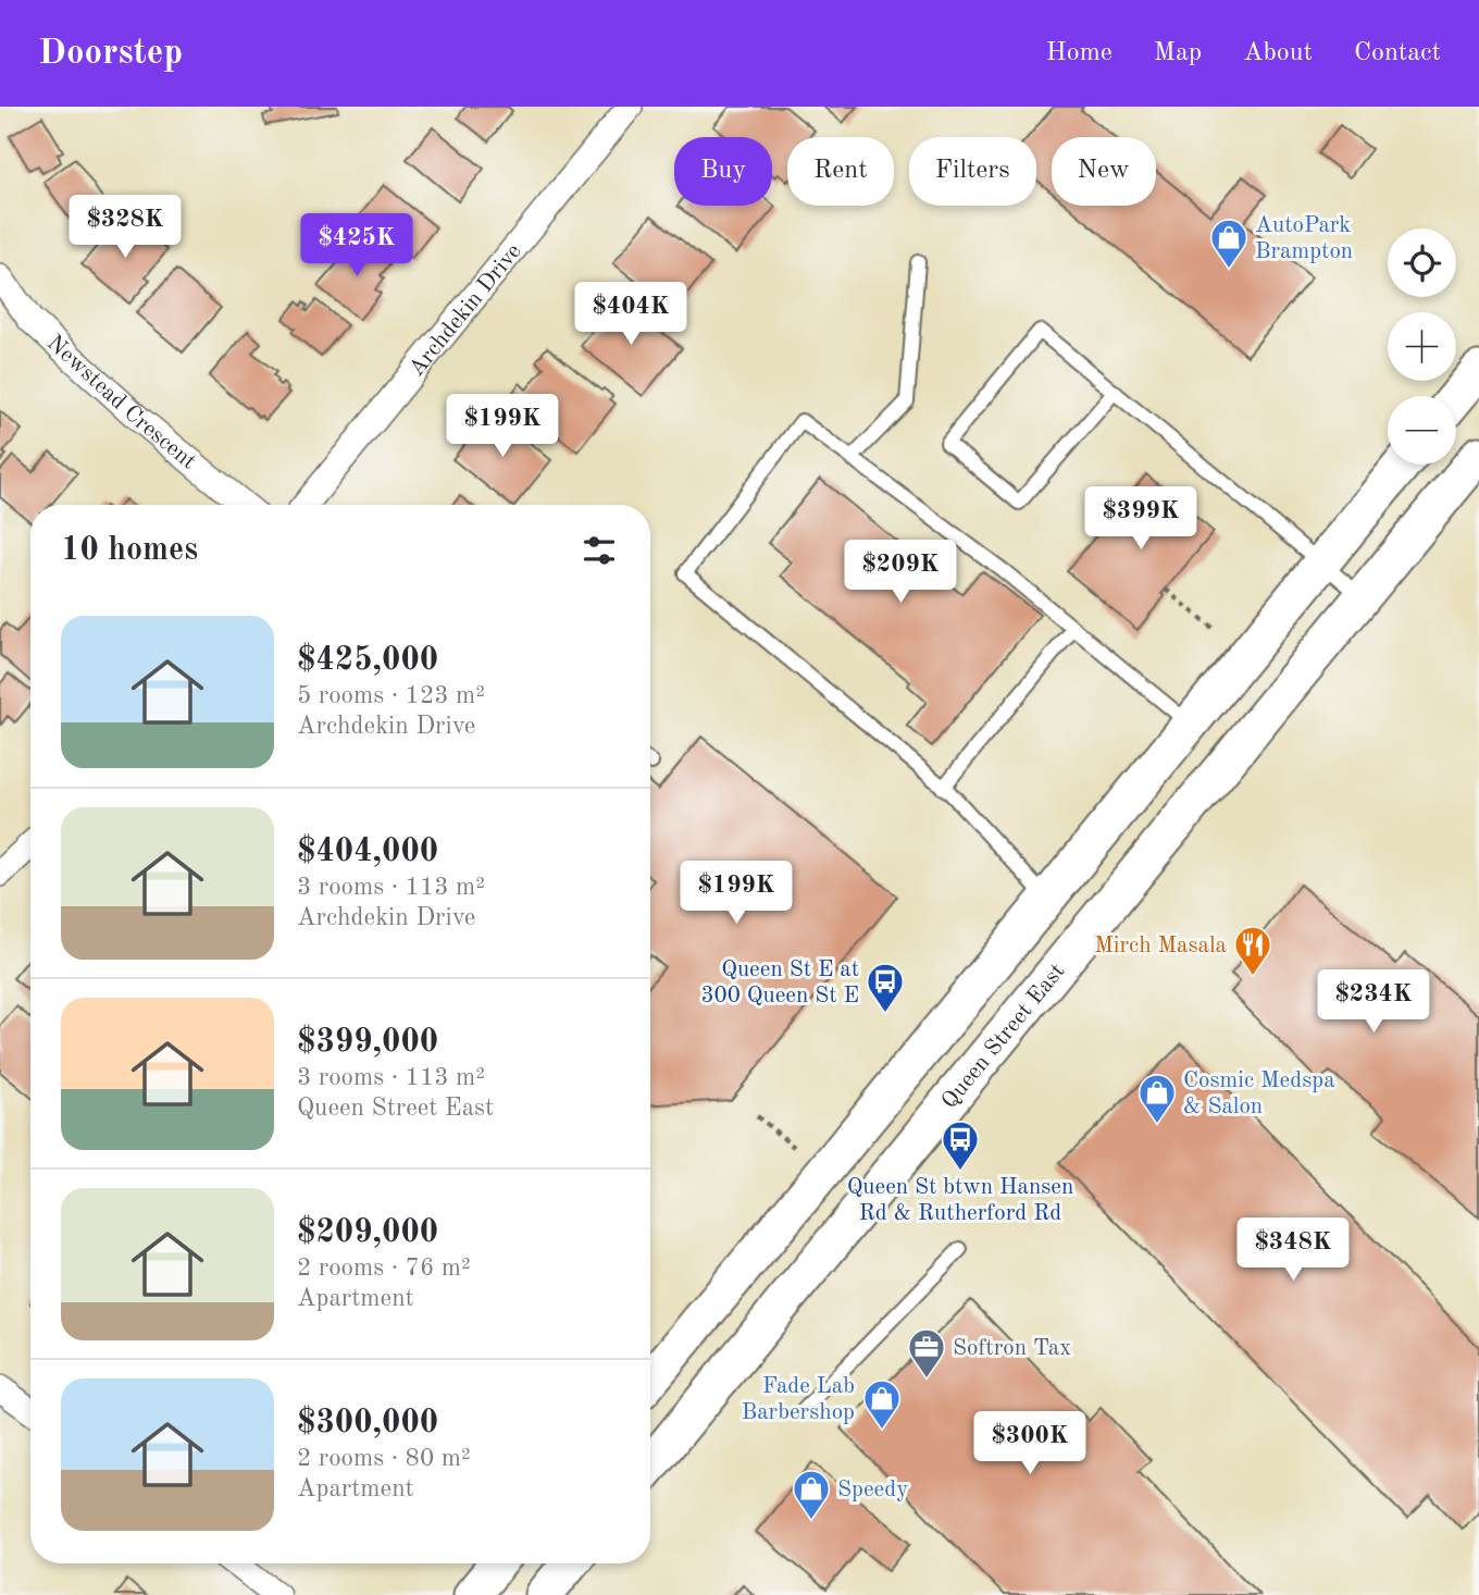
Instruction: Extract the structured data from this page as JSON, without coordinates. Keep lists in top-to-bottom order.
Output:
{
  "streets": {
    "main road": ["Queen Street East"],
    "street": ["Archdekin Drive", "Newstead Crescent"]
  },
  "places": {
    "shop": [
      "AutoPark Brampton",
      "Cosmic Medspa & Salon",
      "Fade Lab Barbershop",
      "Speedy"
    ],
    "restaurant": ["Mirch Masala"],
    "bus stop": ["Queen St E at 300 Queen St E", "Queen St btwn Hansen Rd & Rutherford Rd"],
    "office": ["Softron Tax"]
  },
  "page": {
    "header": "Doorstep",
    "nav": [
      "Home",
      "Map",
      "About",
      "Contact"
    ],
    "chip": [
      "Buy",
      "Rent",
      "Filters",
      "New"
    ],
    "price": [
      "$328K",
      "$425K",
      "$404K",
      "$199K",
      "$399K",
      "$209K",
      "$199K",
      "$234K",
      "$348K",
      "$300K"
    ],
    "map_buttons": ["+", "−"],
    "heading": "10 homes",
    "list": [
      {
        "name": "$425,000",
        "note": "5 rooms · 123 m² · Archdekin Drive"
      },
      {
        "name": "$404,000",
        "note": "3 rooms · 113 m² · Archdekin Drive"
      },
      {
        "name": "$399,000",
        "note": "3 rooms · 113 m² · Queen Street East"
      },
      {
        "name": "$209,000",
        "note": "2 rooms · 76 m² · Apartment"
      },
      {
        "name": "$300,000",
        "note": "2 rooms · 80 m² · Apartment"
      }
    ]
  }
}
